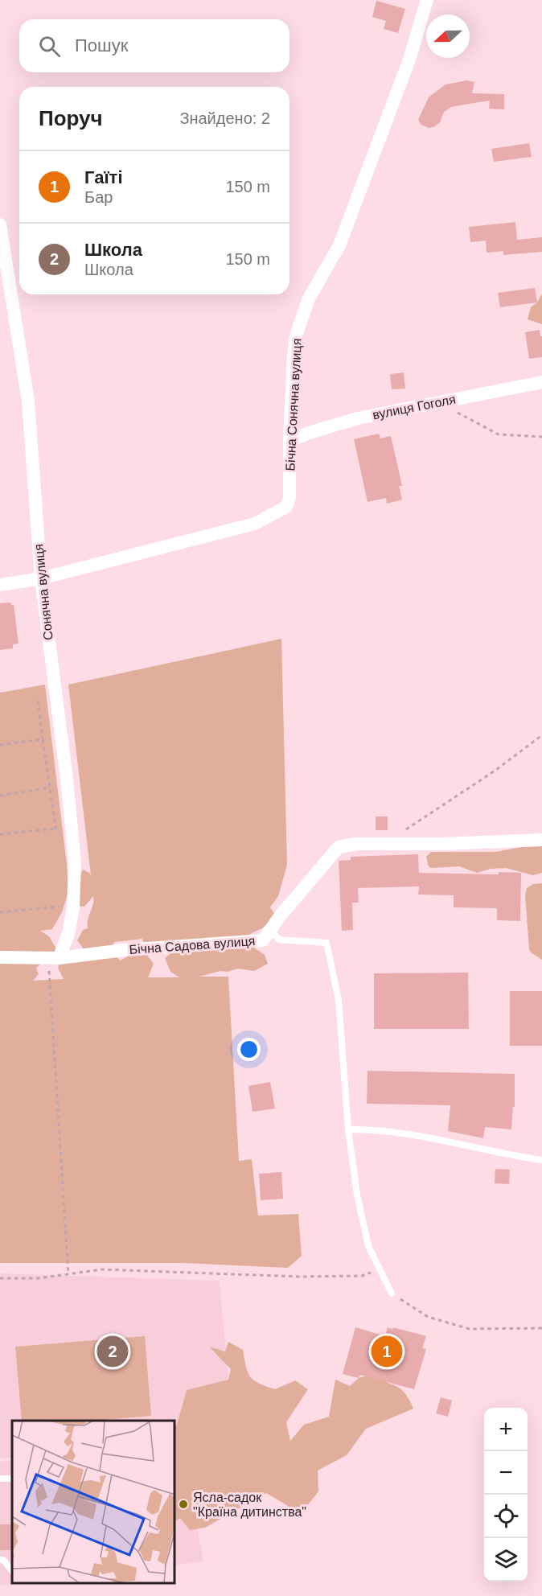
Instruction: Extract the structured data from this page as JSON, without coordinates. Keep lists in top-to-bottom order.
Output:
{
  "streets": {
    "street": [
      "Бічна Сонячна вулиця",
      "вулиця Гоголя",
      "Сонячна вулиця",
      "Бічна Садова вулиця"
    ]
  },
  "crossings": [
    ["Бічна Сонячна вулиця", "вулиця Гоголя"],
    ["Бічна Сонячна вулиця", "Сонячна вулиця"],
    ["Сонячна вулиця", "Бічна Садова вулиця"]
  ],
  "places": ["Ясла-садок \"Країна дитинства\""],
  "north": "left",
  "page": {
    "search": "Пошук",
    "heading": ["Поруч", "Знайдено: 2"],
    "list": [
      {
        "mark": "1",
        "name": "Гаїті",
        "note": "Бар",
        "value": "150 m"
      },
      {
        "mark": "2",
        "name": "Школа",
        "note": "Школа",
        "value": "150 m"
      }
    ],
    "pins": ["1", "2"],
    "map_buttons": ["+", "−"]
  }
}
